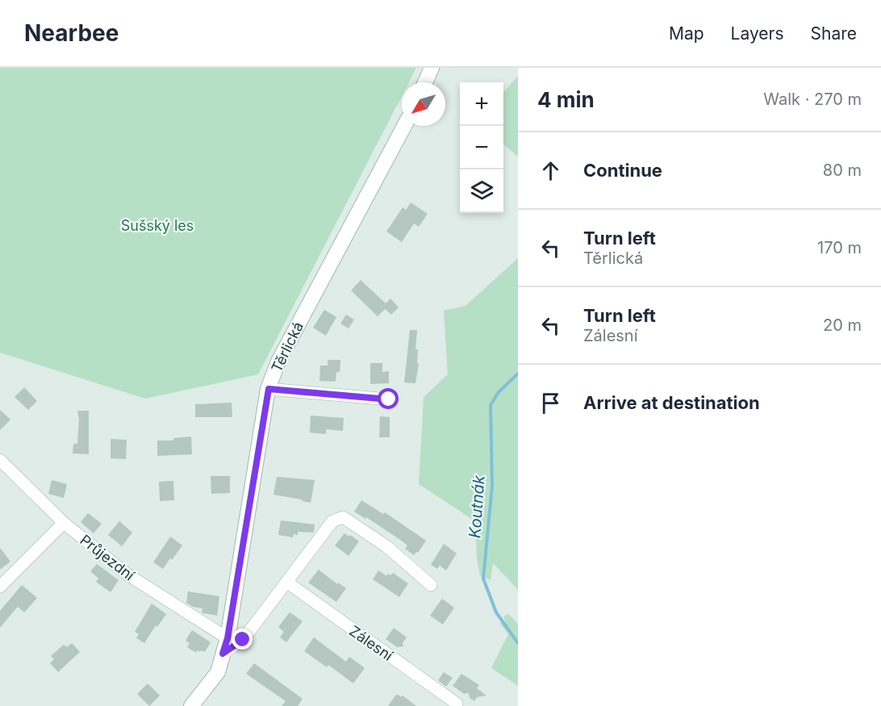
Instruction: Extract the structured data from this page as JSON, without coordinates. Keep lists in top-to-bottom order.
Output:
{
  "streets": {
    "main road": ["Těrlická"],
    "street": ["Průjezdní", "Zálesní"]
  },
  "crossings": [
    ["Těrlická", "Průjezdní"]
  ],
  "water": ["Koutnák"],
  "parks": ["Sušský les"],
  "north": "bottom left",
  "page": {
    "header": "Nearbee",
    "nav": ["Map", "Layers", "Share"],
    "heading": ["4 min", "Walk · 270 m"],
    "map_buttons": ["+", "−"],
    "list": [
      ["Continue", "80 m"],
      ["Turn left", "Těrlická", "170 m"],
      ["Turn left", "Zálesní", "20 m"],
      "Arrive at destination"
    ]
  }
}
